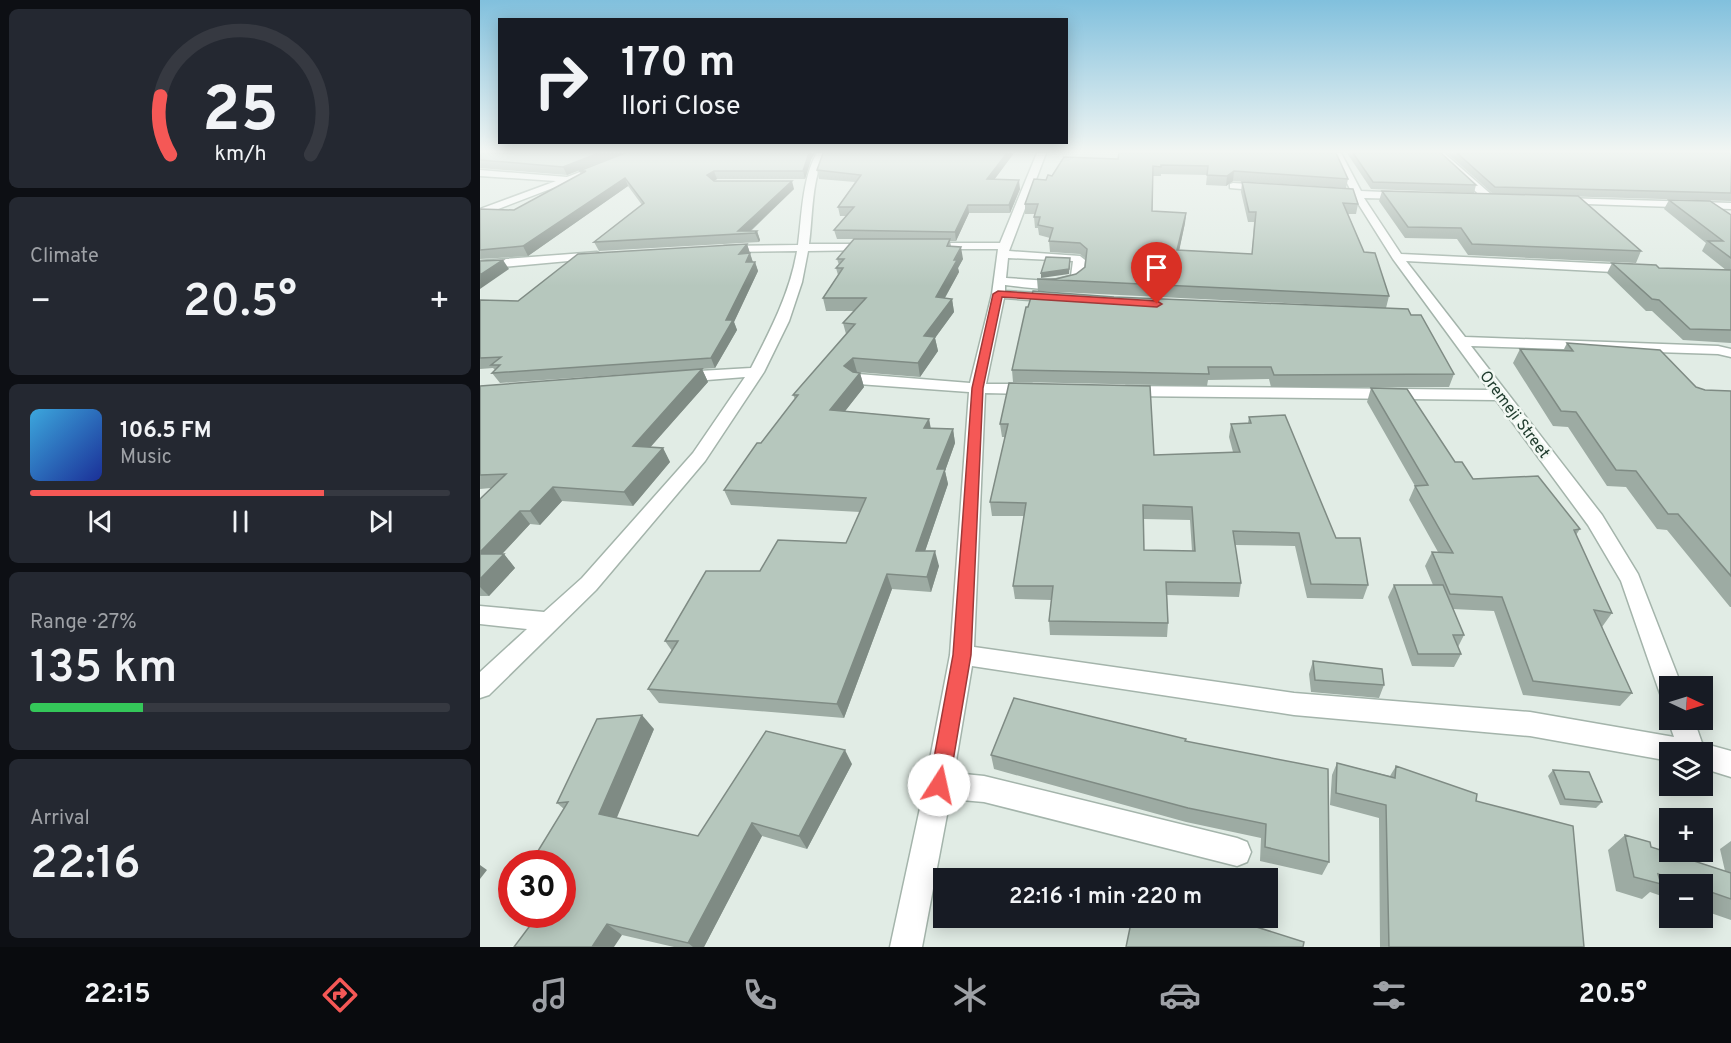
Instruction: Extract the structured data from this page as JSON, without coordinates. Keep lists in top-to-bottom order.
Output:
{
  "streets": {
    "street": ["Oremeji Street"]
  },
  "north": "right",
  "page": {
    "turn": ["170 m", "Ilori Close"],
    "tile": [
      "Climate",
      ["Range · 27%", "135 km"],
      ["Arrival", "22:16"]
    ],
    "heat": ["−", "20.5°", "+"],
    "song": ["106.5 FM", "Music"],
    "map_buttons": ["+", "−"],
    "limit": "30",
    "trip": "22:16 · 1 min · 220 m",
    "tabs": ["22:15", "20.5°"],
    "gauge": ["25", "km/h"]
  }
}
